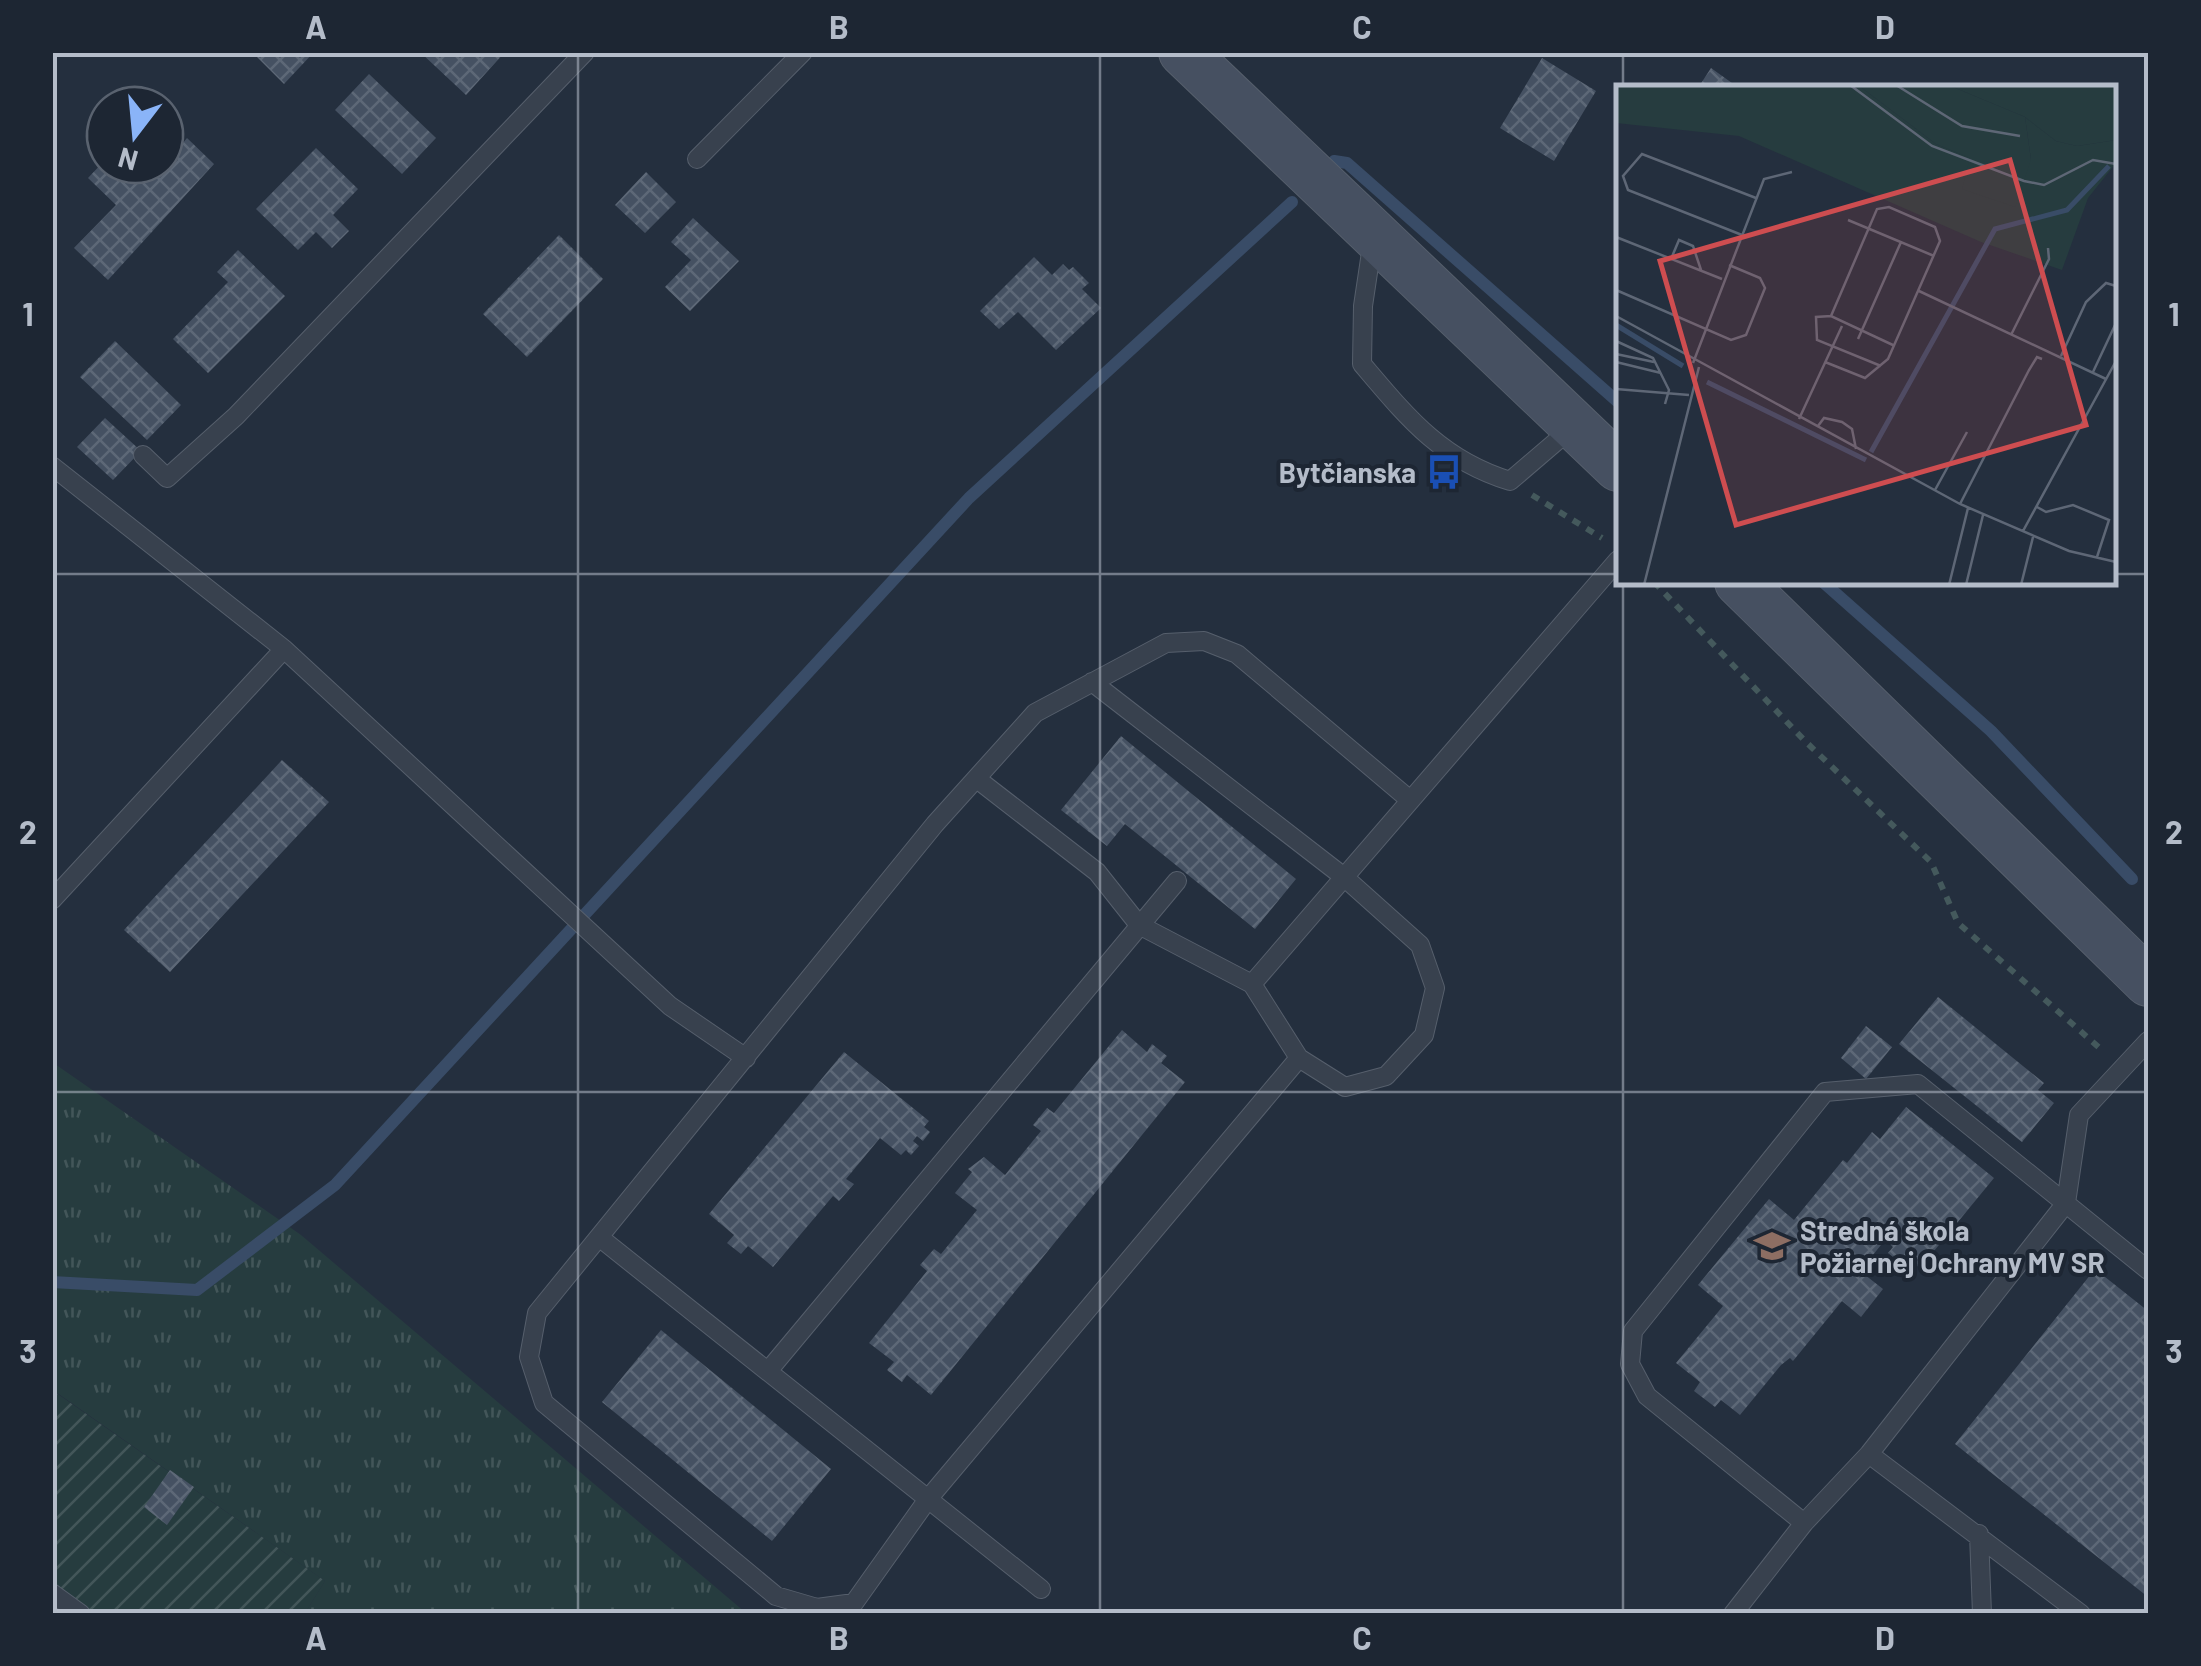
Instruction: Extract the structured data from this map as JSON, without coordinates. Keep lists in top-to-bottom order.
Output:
{
  "places": {
    "bus stop": ["Bytčianska"],
    "school or university": ["Stredná škola Požiarnej Ochrany MV SR"]
  },
  "north": "bottom",
  "grid": {
    "columns": [
      "A",
      "B",
      "C",
      "D"
    ],
    "rows": ["1", "2", "3"]
  }
}
